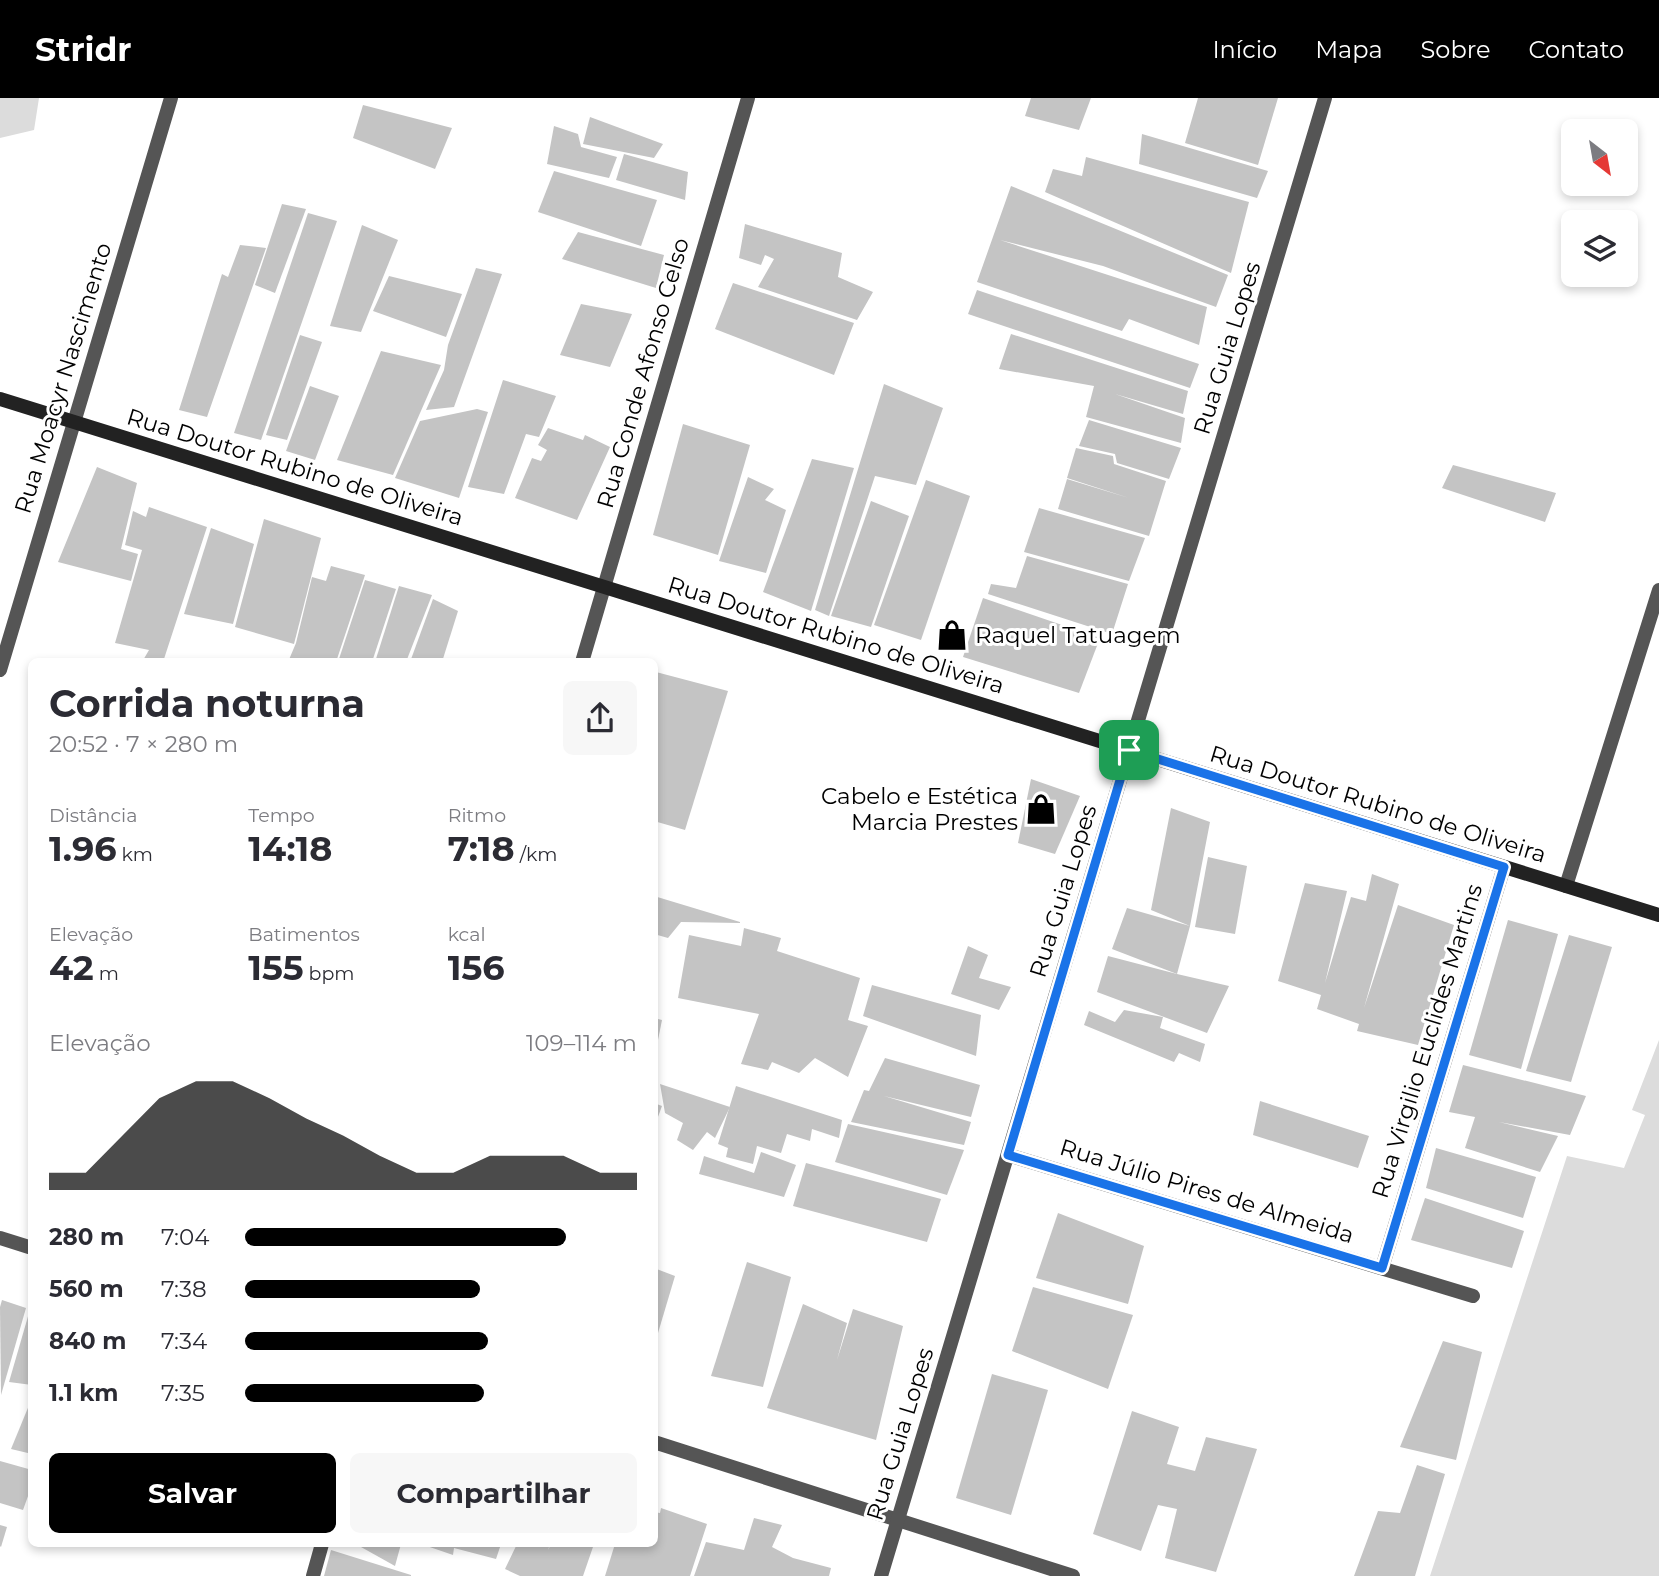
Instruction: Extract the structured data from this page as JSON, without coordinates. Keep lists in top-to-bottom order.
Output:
{
  "streets": {
    "street": [
      "Rua Guia Lopes",
      "Rua Conde Afonso Celso",
      "Rua Moacyr Nascimento",
      "Rua Doutor Rubino de Oliveira",
      "Rua Virgilio Euclides Martins",
      "Rua Júlio Pires de Almeida"
    ]
  },
  "crossings": [
    ["Rua Guia Lopes", "Rua Doutor Rubino de Oliveira"],
    ["Rua Guia Lopes", "Rua Júlio Pires de Almeida"],
    ["Rua Conde Afonso Celso", "Rua Doutor Rubino de Oliveira"],
    ["Rua Moacyr Nascimento", "Rua Doutor Rubino de Oliveira"],
    ["Rua Doutor Rubino de Oliveira", "Rua Virgilio Euclides Martins"],
    ["Rua Virgilio Euclides Martins", "Rua Júlio Pires de Almeida"]
  ],
  "places": {
    "shop": ["Raquel Tatuagem", "Cabelo e Estética Marcia Prestes"]
  },
  "north": "bottom right",
  "page": {
    "header": "Stridr",
    "nav": [
      "Início",
      "Mapa",
      "Sobre",
      "Contato"
    ],
    "heading": ["Corrida noturna", "20:52 · 7 × 280 m"],
    "stats": [
      ["Distância", "1.96 km"],
      ["Tempo", "14:18"],
      ["Ritmo", "7:18 /km"],
      ["Elevação", "42 m"],
      ["Batimentos", "155 bpm"],
      ["kcal", "156"]
    ],
    "chart": ["Elevação", "109–114 m"],
    "list": [
      {
        "name": "280 m",
        "note": "7:04"
      },
      {
        "name": "560 m",
        "note": "7:38"
      },
      {
        "name": "840 m",
        "note": "7:34"
      },
      {
        "name": "1.1 km",
        "note": "7:35"
      }
    ],
    "buttons": ["Salvar", "Compartilhar"]
  }
}
